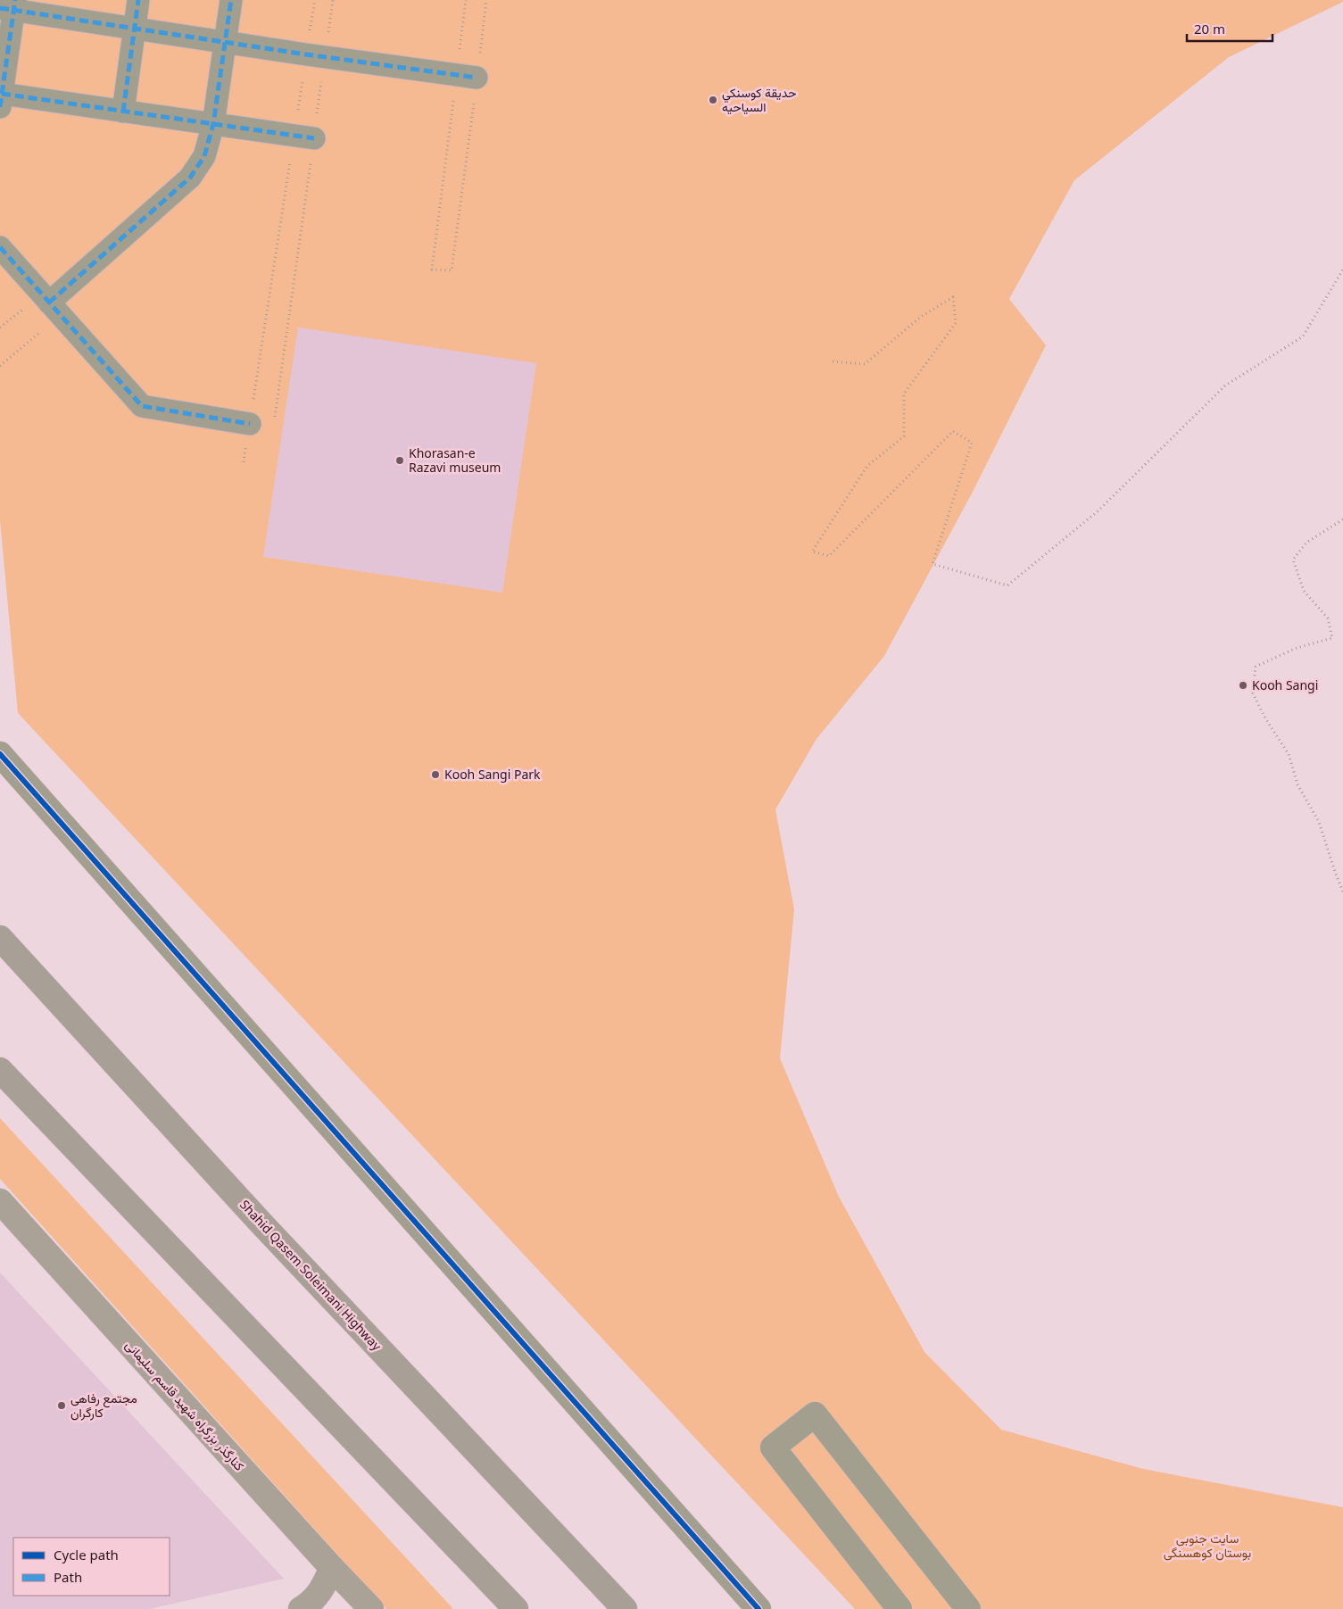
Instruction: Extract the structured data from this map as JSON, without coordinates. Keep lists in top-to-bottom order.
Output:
{
  "streets": {
    "highway": ["Shahid Qasem Soleimani Highway"],
    "main road": ["کنارگذر بزرگراه شهید قاسم سلیمانی"]
  },
  "parks": ["سایت جنوبی بوستان کوهسنگی"],
  "places": [
    "حديقة كوسنكي السياحيه",
    "Khorasan-e Razavi museum",
    "Kooh Sangi",
    "Kooh Sangi Park",
    "مجتمع رفاهی کارگران"
  ],
  "legend": ["Cycle path", "Path"],
  "scale_bar": "20 m"
}
